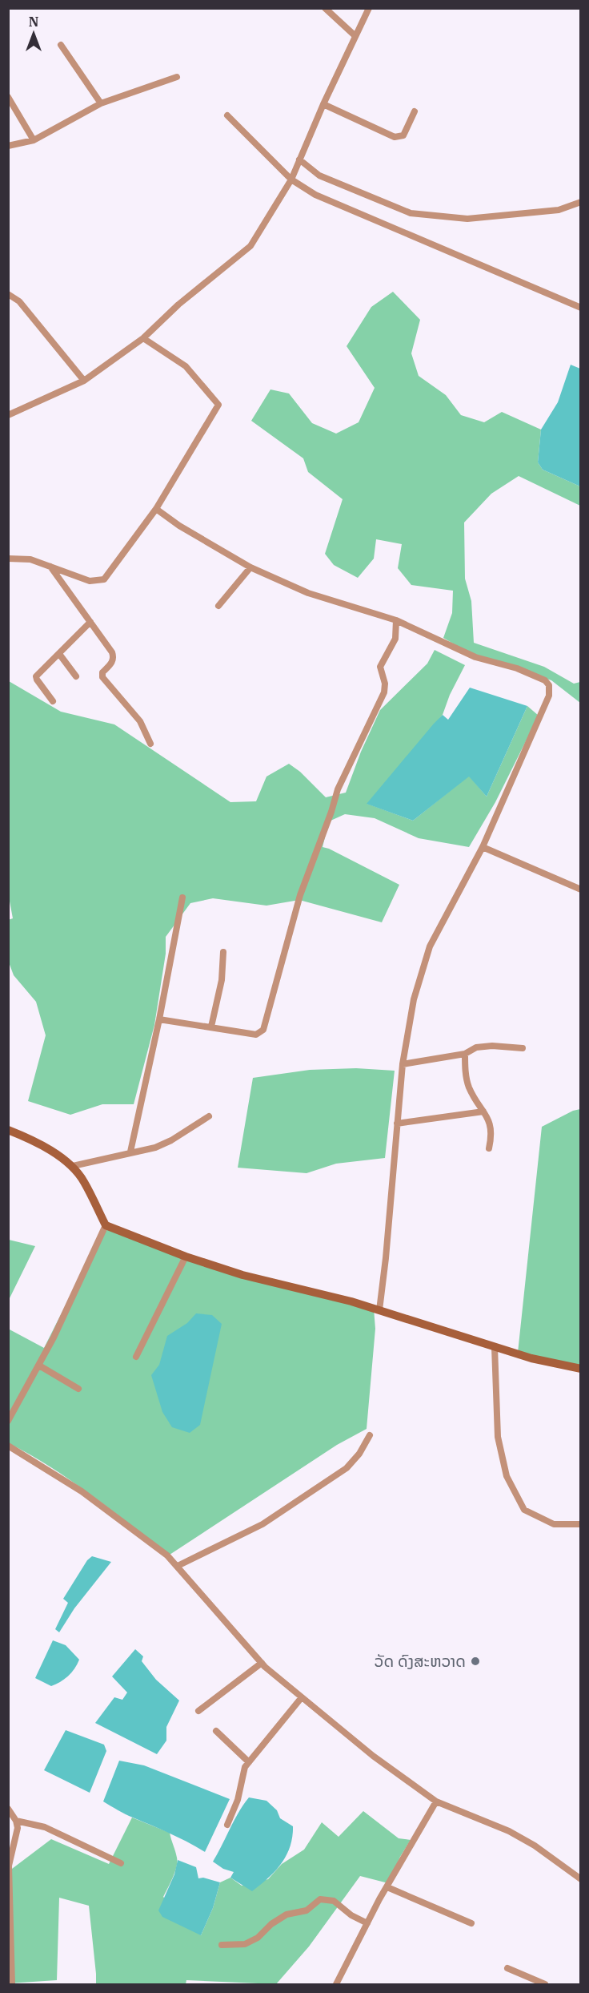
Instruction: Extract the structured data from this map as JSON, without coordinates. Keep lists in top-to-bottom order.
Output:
{
  "places": ["ວັດ ດົງສະຫວາດ"],
  "north": "top"
}
